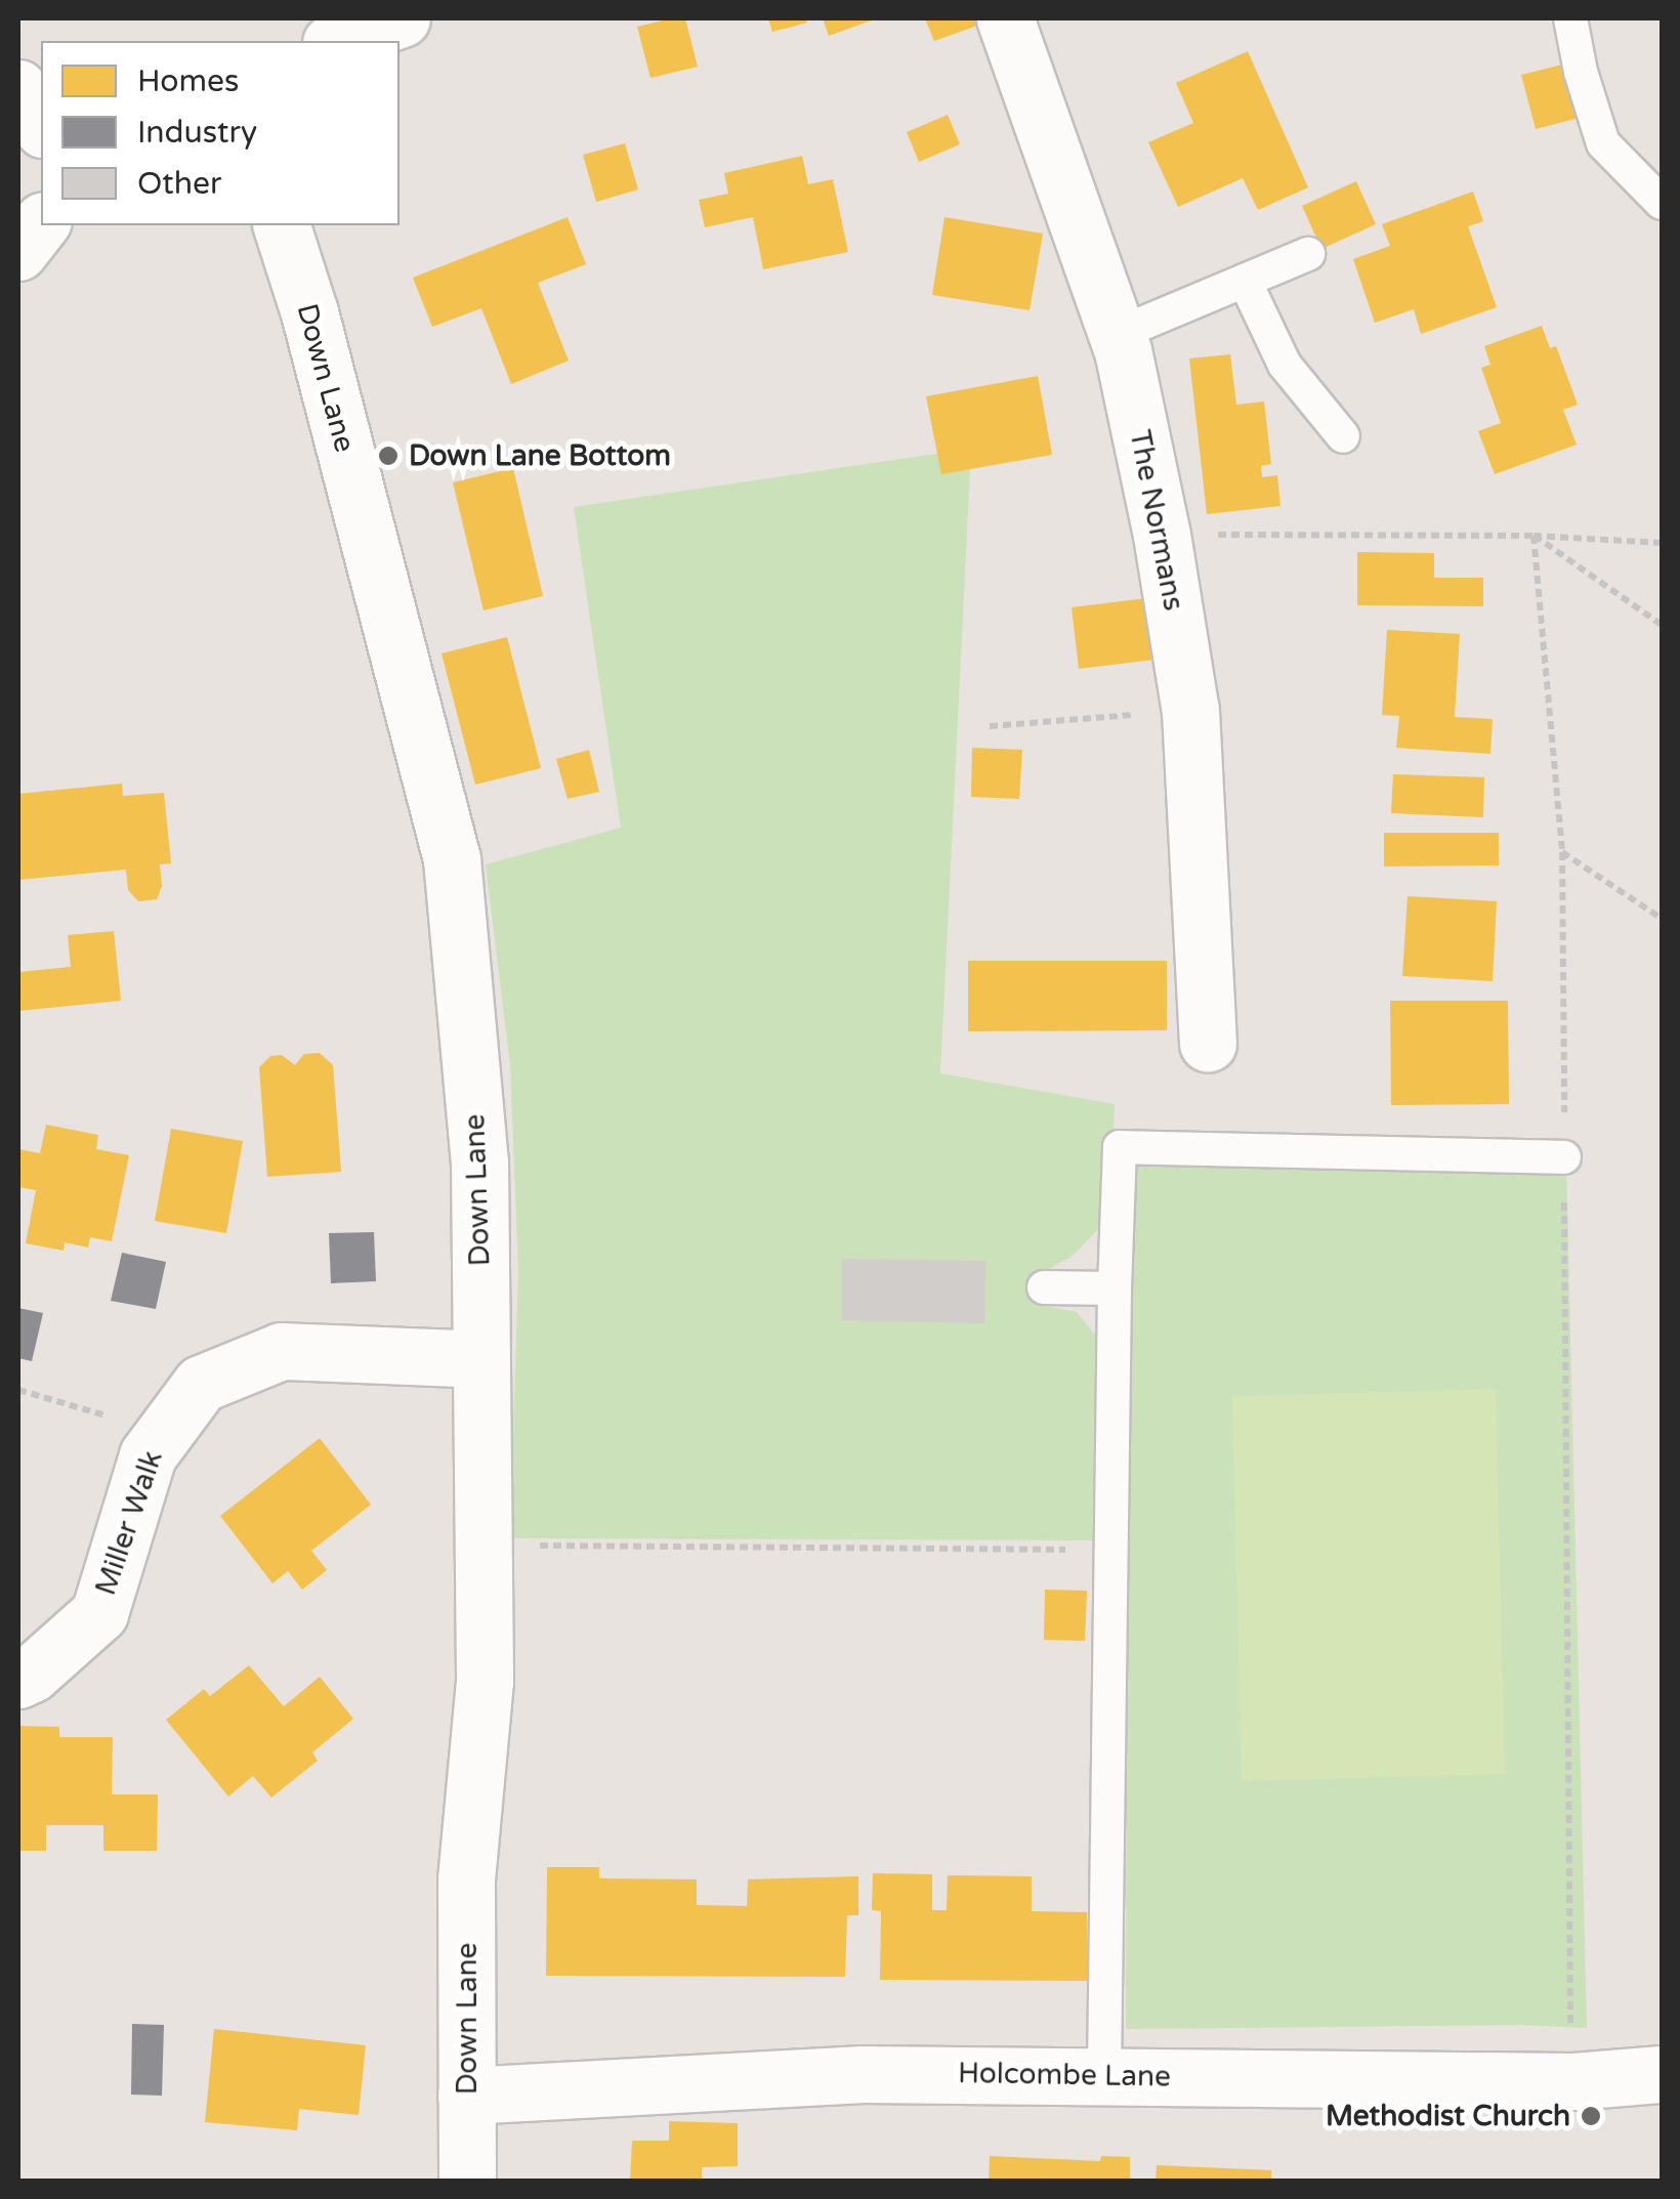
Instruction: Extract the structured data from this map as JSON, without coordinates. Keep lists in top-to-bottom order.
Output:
{
  "streets": {
    "street": [
      "Down Lane",
      "The Normans",
      "Miller Walk",
      "Holcombe Lane"
    ]
  },
  "crossings": [
    ["Down Lane", "Miller Walk"],
    ["Down Lane", "Holcombe Lane"]
  ],
  "places": ["Down Lane Bottom", "Methodist Church"],
  "legend": ["Homes", "Industry", "Other"]
}
